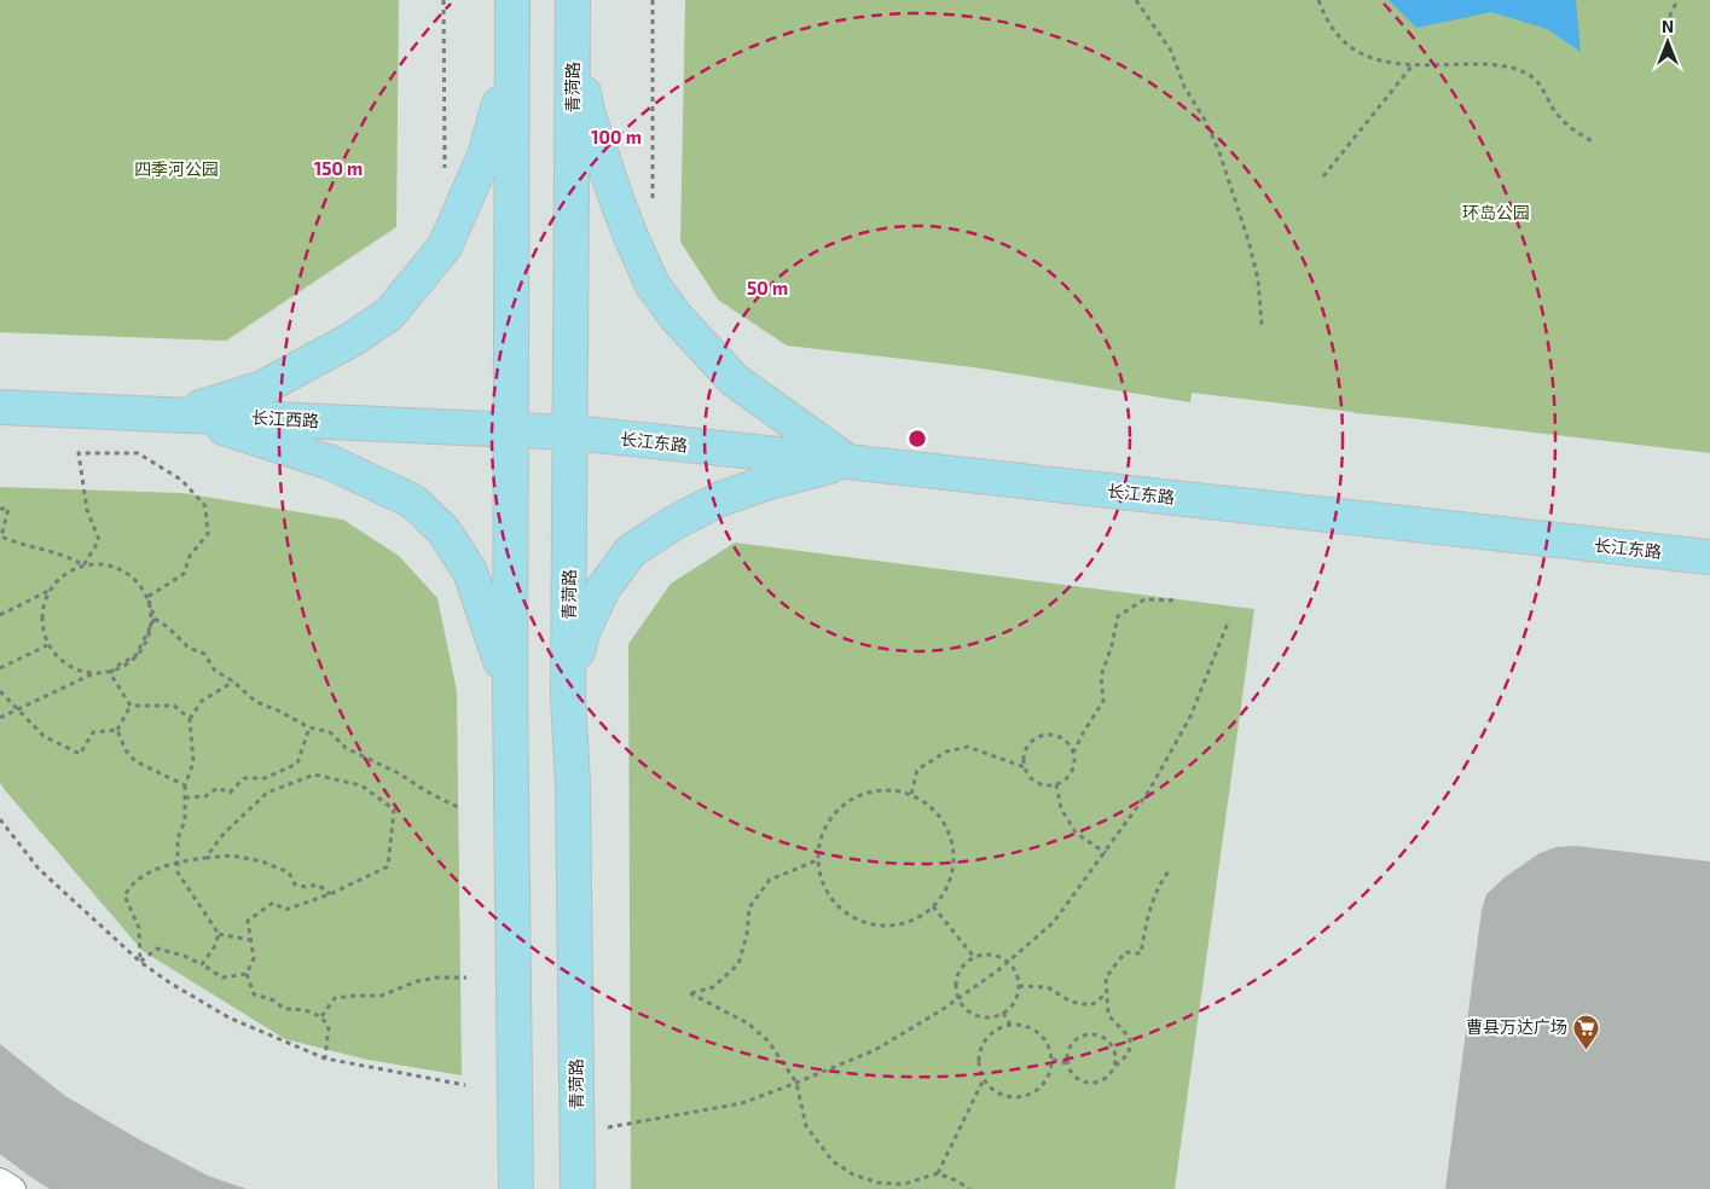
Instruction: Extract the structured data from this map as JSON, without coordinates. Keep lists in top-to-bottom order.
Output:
{
  "streets": {
    "main road": ["青菏路", "长江西路", "长江东路"]
  },
  "crossings": [
    ["青菏路", "长江西路"],
    ["青菏路", "长江东路"],
    ["长江西路", "长江东路"]
  ],
  "parks": ["四季河公园", "环岛公园"],
  "places": {
    "supermarket": ["曹县万达广场"]
  },
  "north": "top",
  "rings": ["100 m", "150 m", "50 m"]
}
